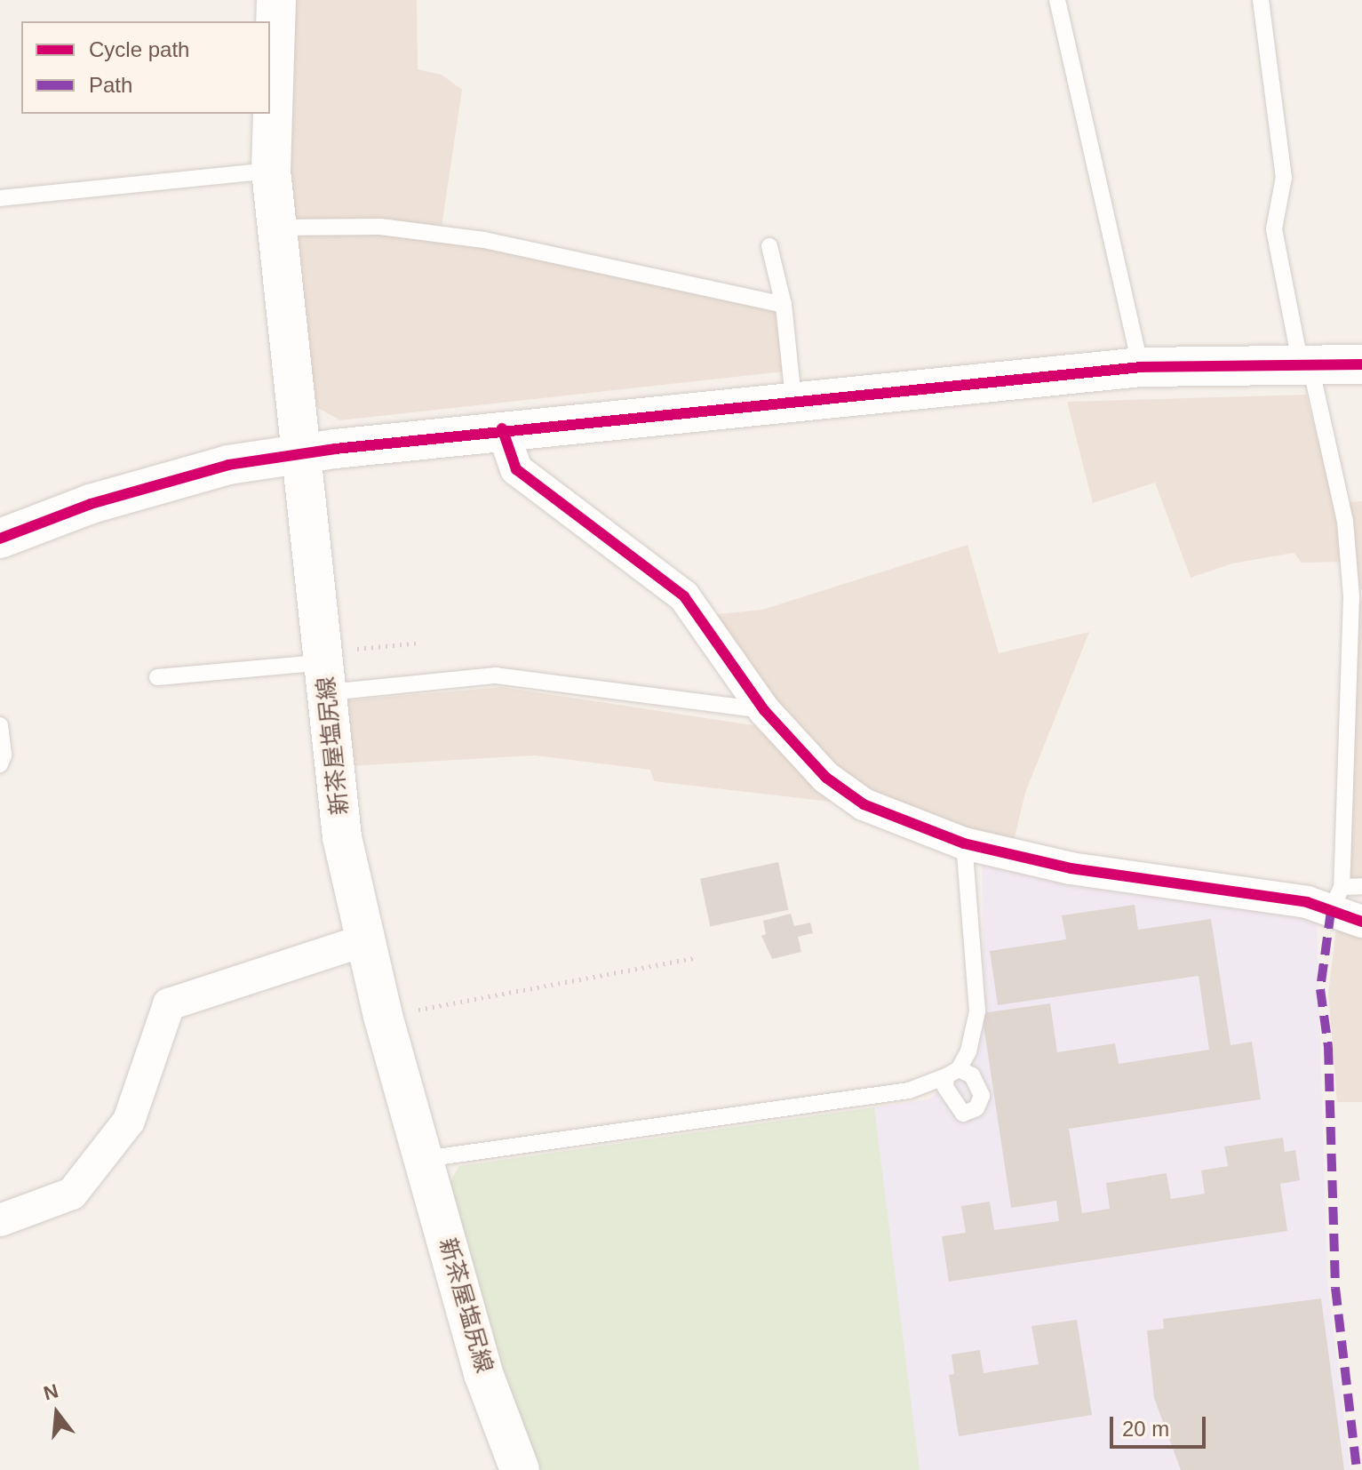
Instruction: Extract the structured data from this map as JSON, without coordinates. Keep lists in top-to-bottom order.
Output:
{
  "streets": {
    "main road": ["新茶屋塩尻線"]
  },
  "legend": ["Cycle path", "Path"],
  "scale_bar": "20 m",
  "north": "top"
}
